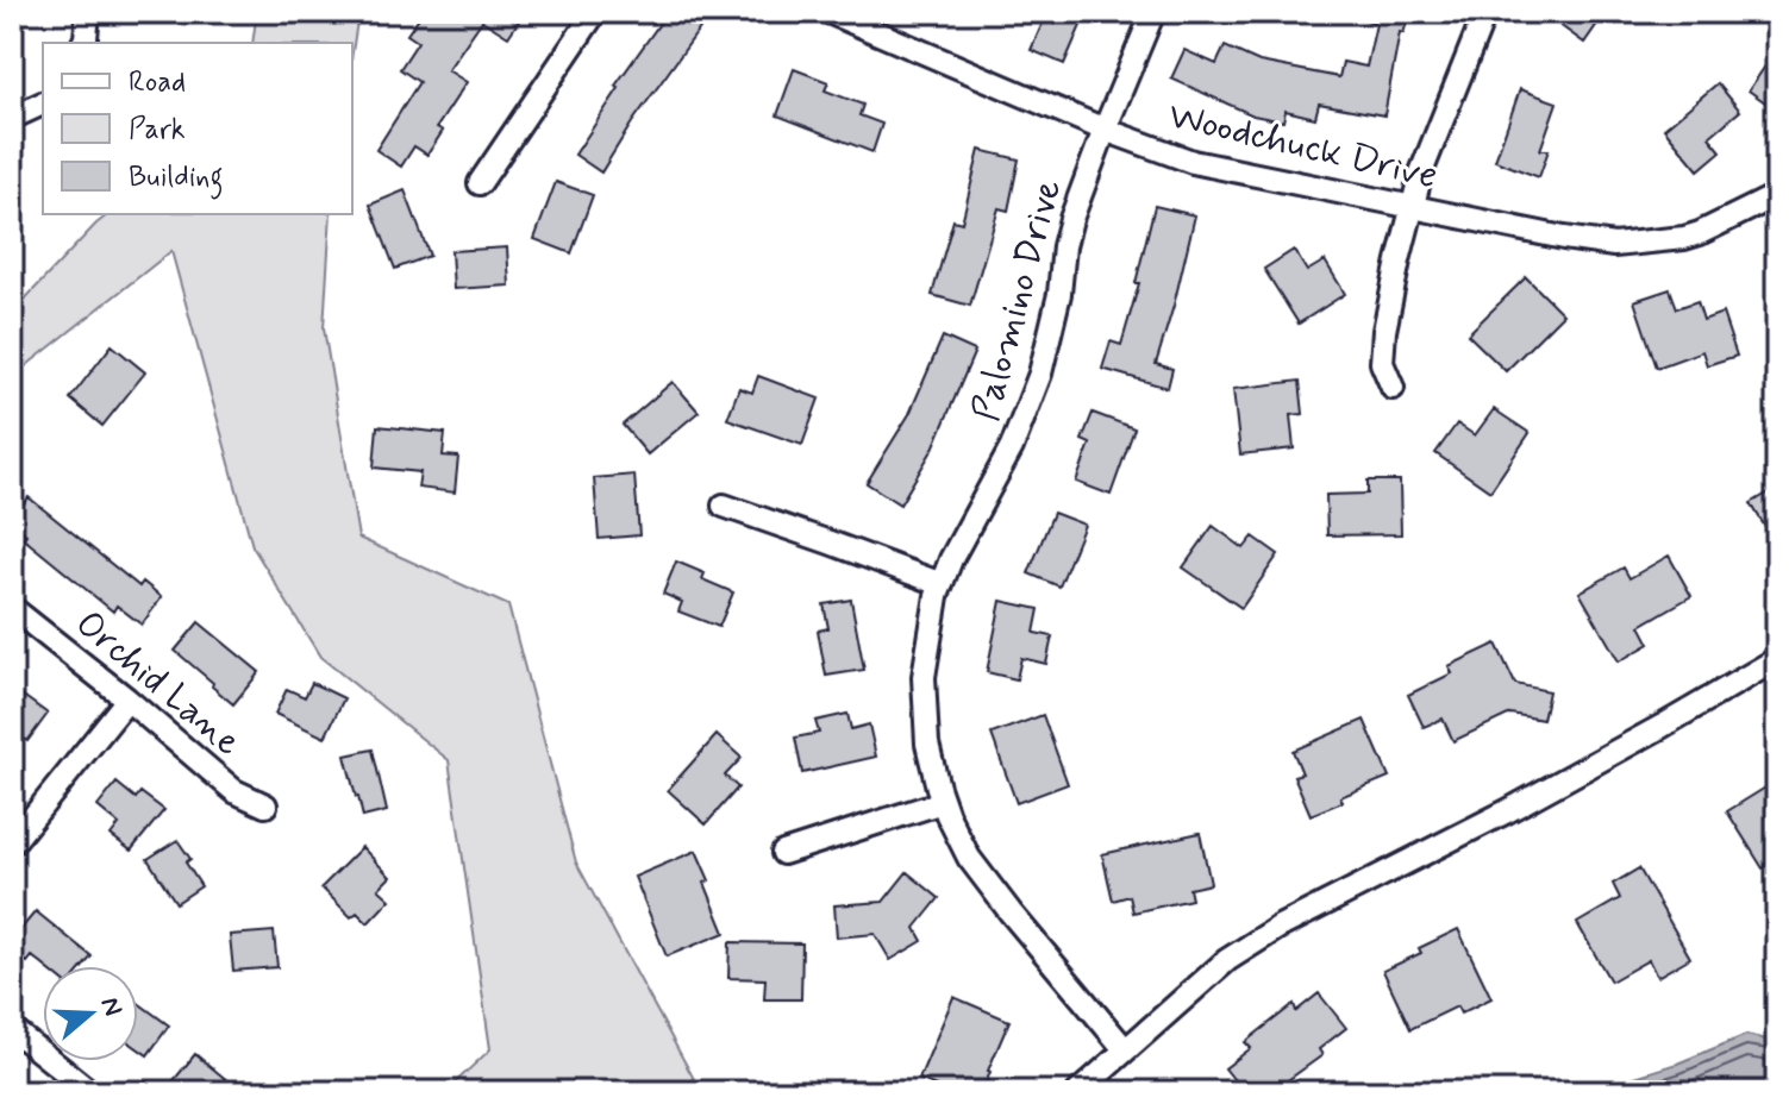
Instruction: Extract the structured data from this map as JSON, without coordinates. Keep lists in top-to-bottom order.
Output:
{
  "streets": {
    "street": ["Woodchuck Drive", "Palomino Drive", "Orchid Lane"]
  },
  "crossings": [
    ["Woodchuck Drive", "Palomino Drive"]
  ],
  "legend": ["Road", "Park", "Building"],
  "north": "right"
}
